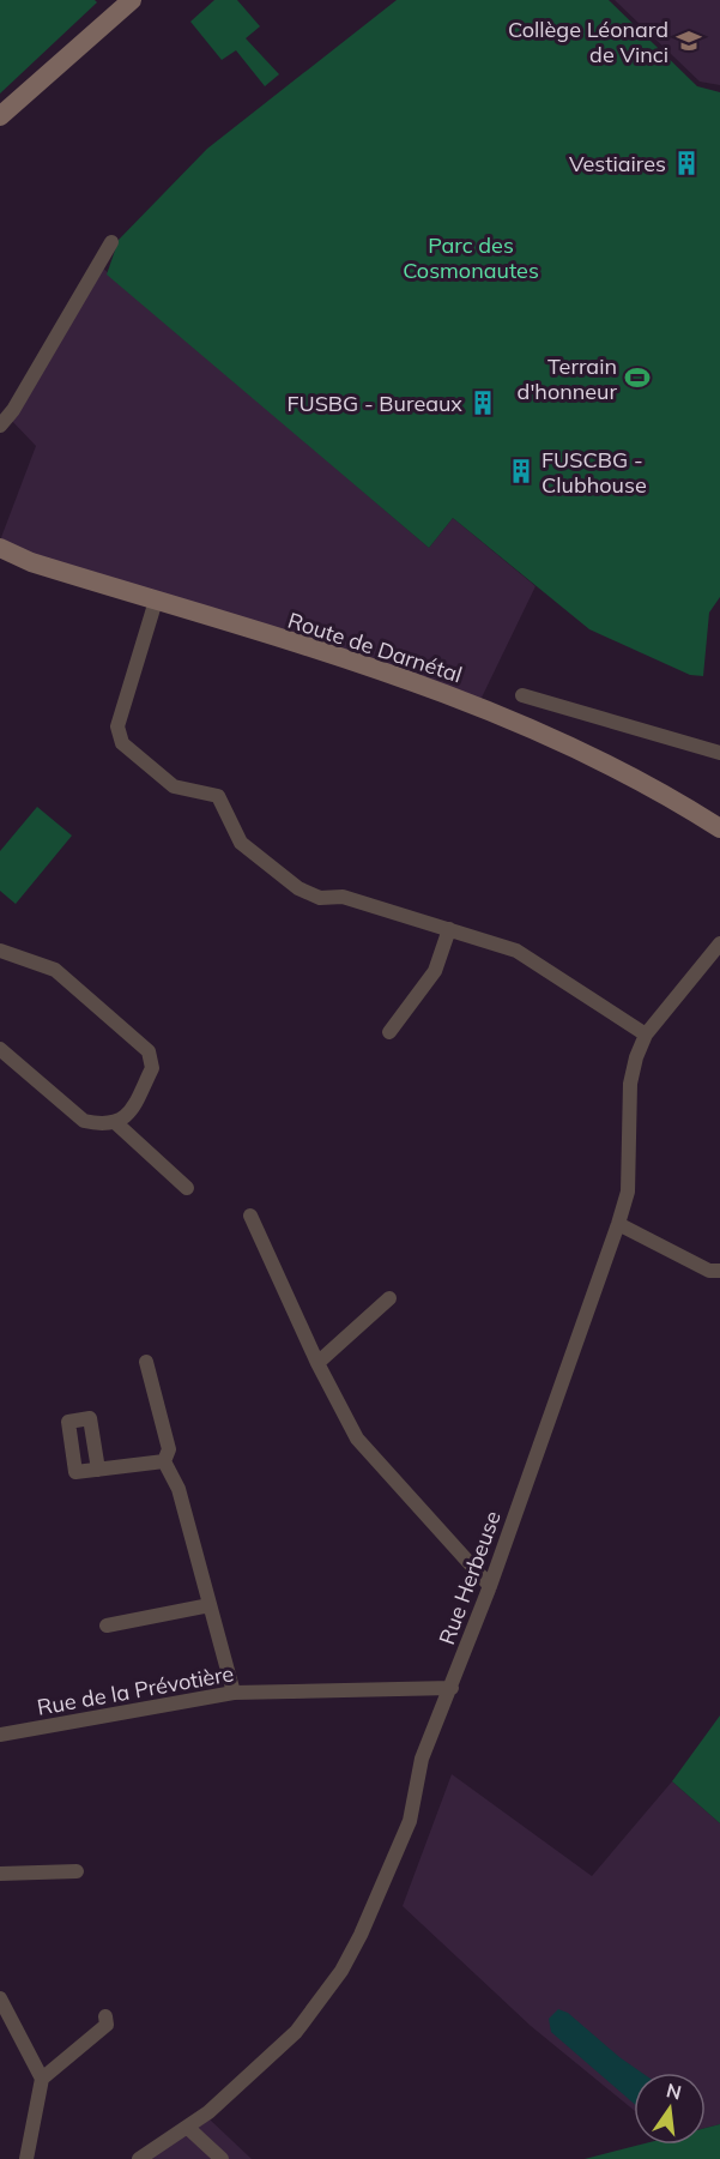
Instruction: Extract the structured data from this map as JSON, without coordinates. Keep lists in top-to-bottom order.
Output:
{
  "streets": {
    "main road": ["Route de Darnétal"],
    "street": ["Rue Herbeuse", "Rue de la Prévotière"]
  },
  "crossings": [
    ["Rue Herbeuse", "Rue de la Prévotière"]
  ],
  "parks": ["Parc des Cosmonautes"],
  "places": {
    "school or university": ["Collège Léonard de Vinci"],
    "building": ["Vestiaires", "FUSBG - Bureaux", "FUSCBG - Clubhouse"],
    "sports": ["Terrain d'honneur"]
  },
  "north": "top"
}
